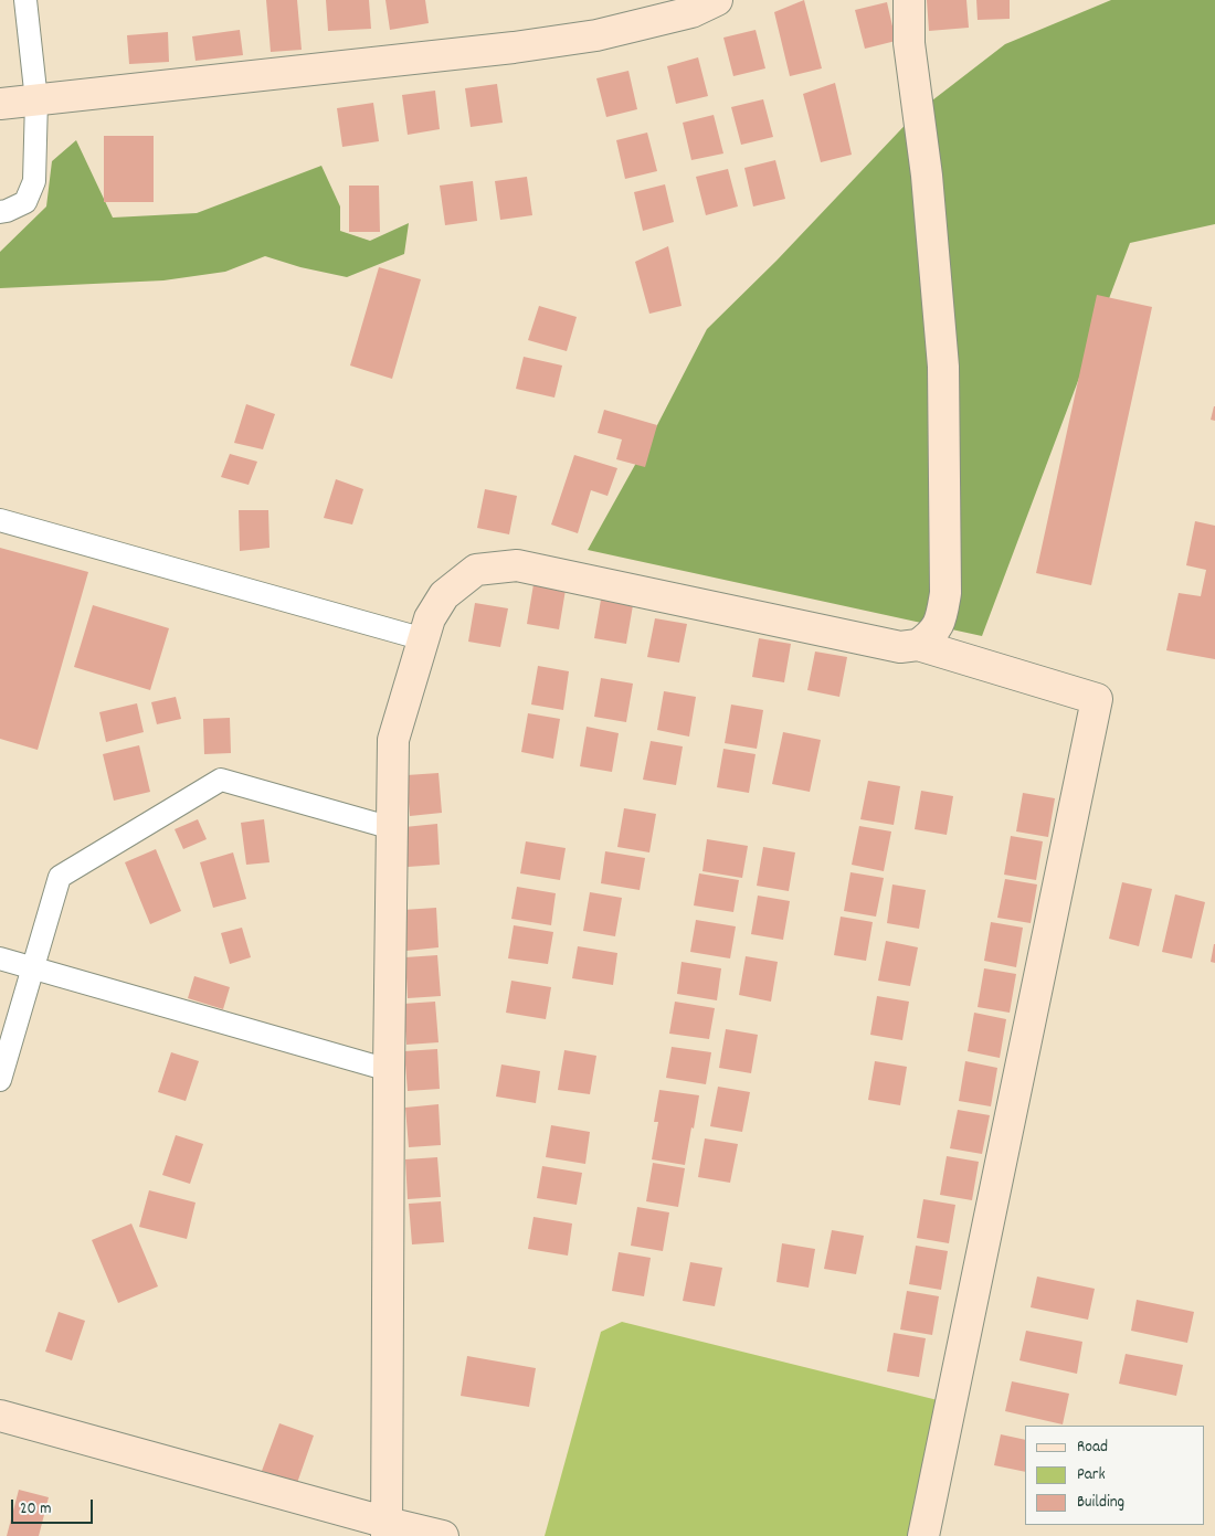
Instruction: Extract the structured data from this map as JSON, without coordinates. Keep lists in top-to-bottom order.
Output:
{
  "legend": ["Road", "Park", "Building"],
  "scale_bar": "20 m"
}
